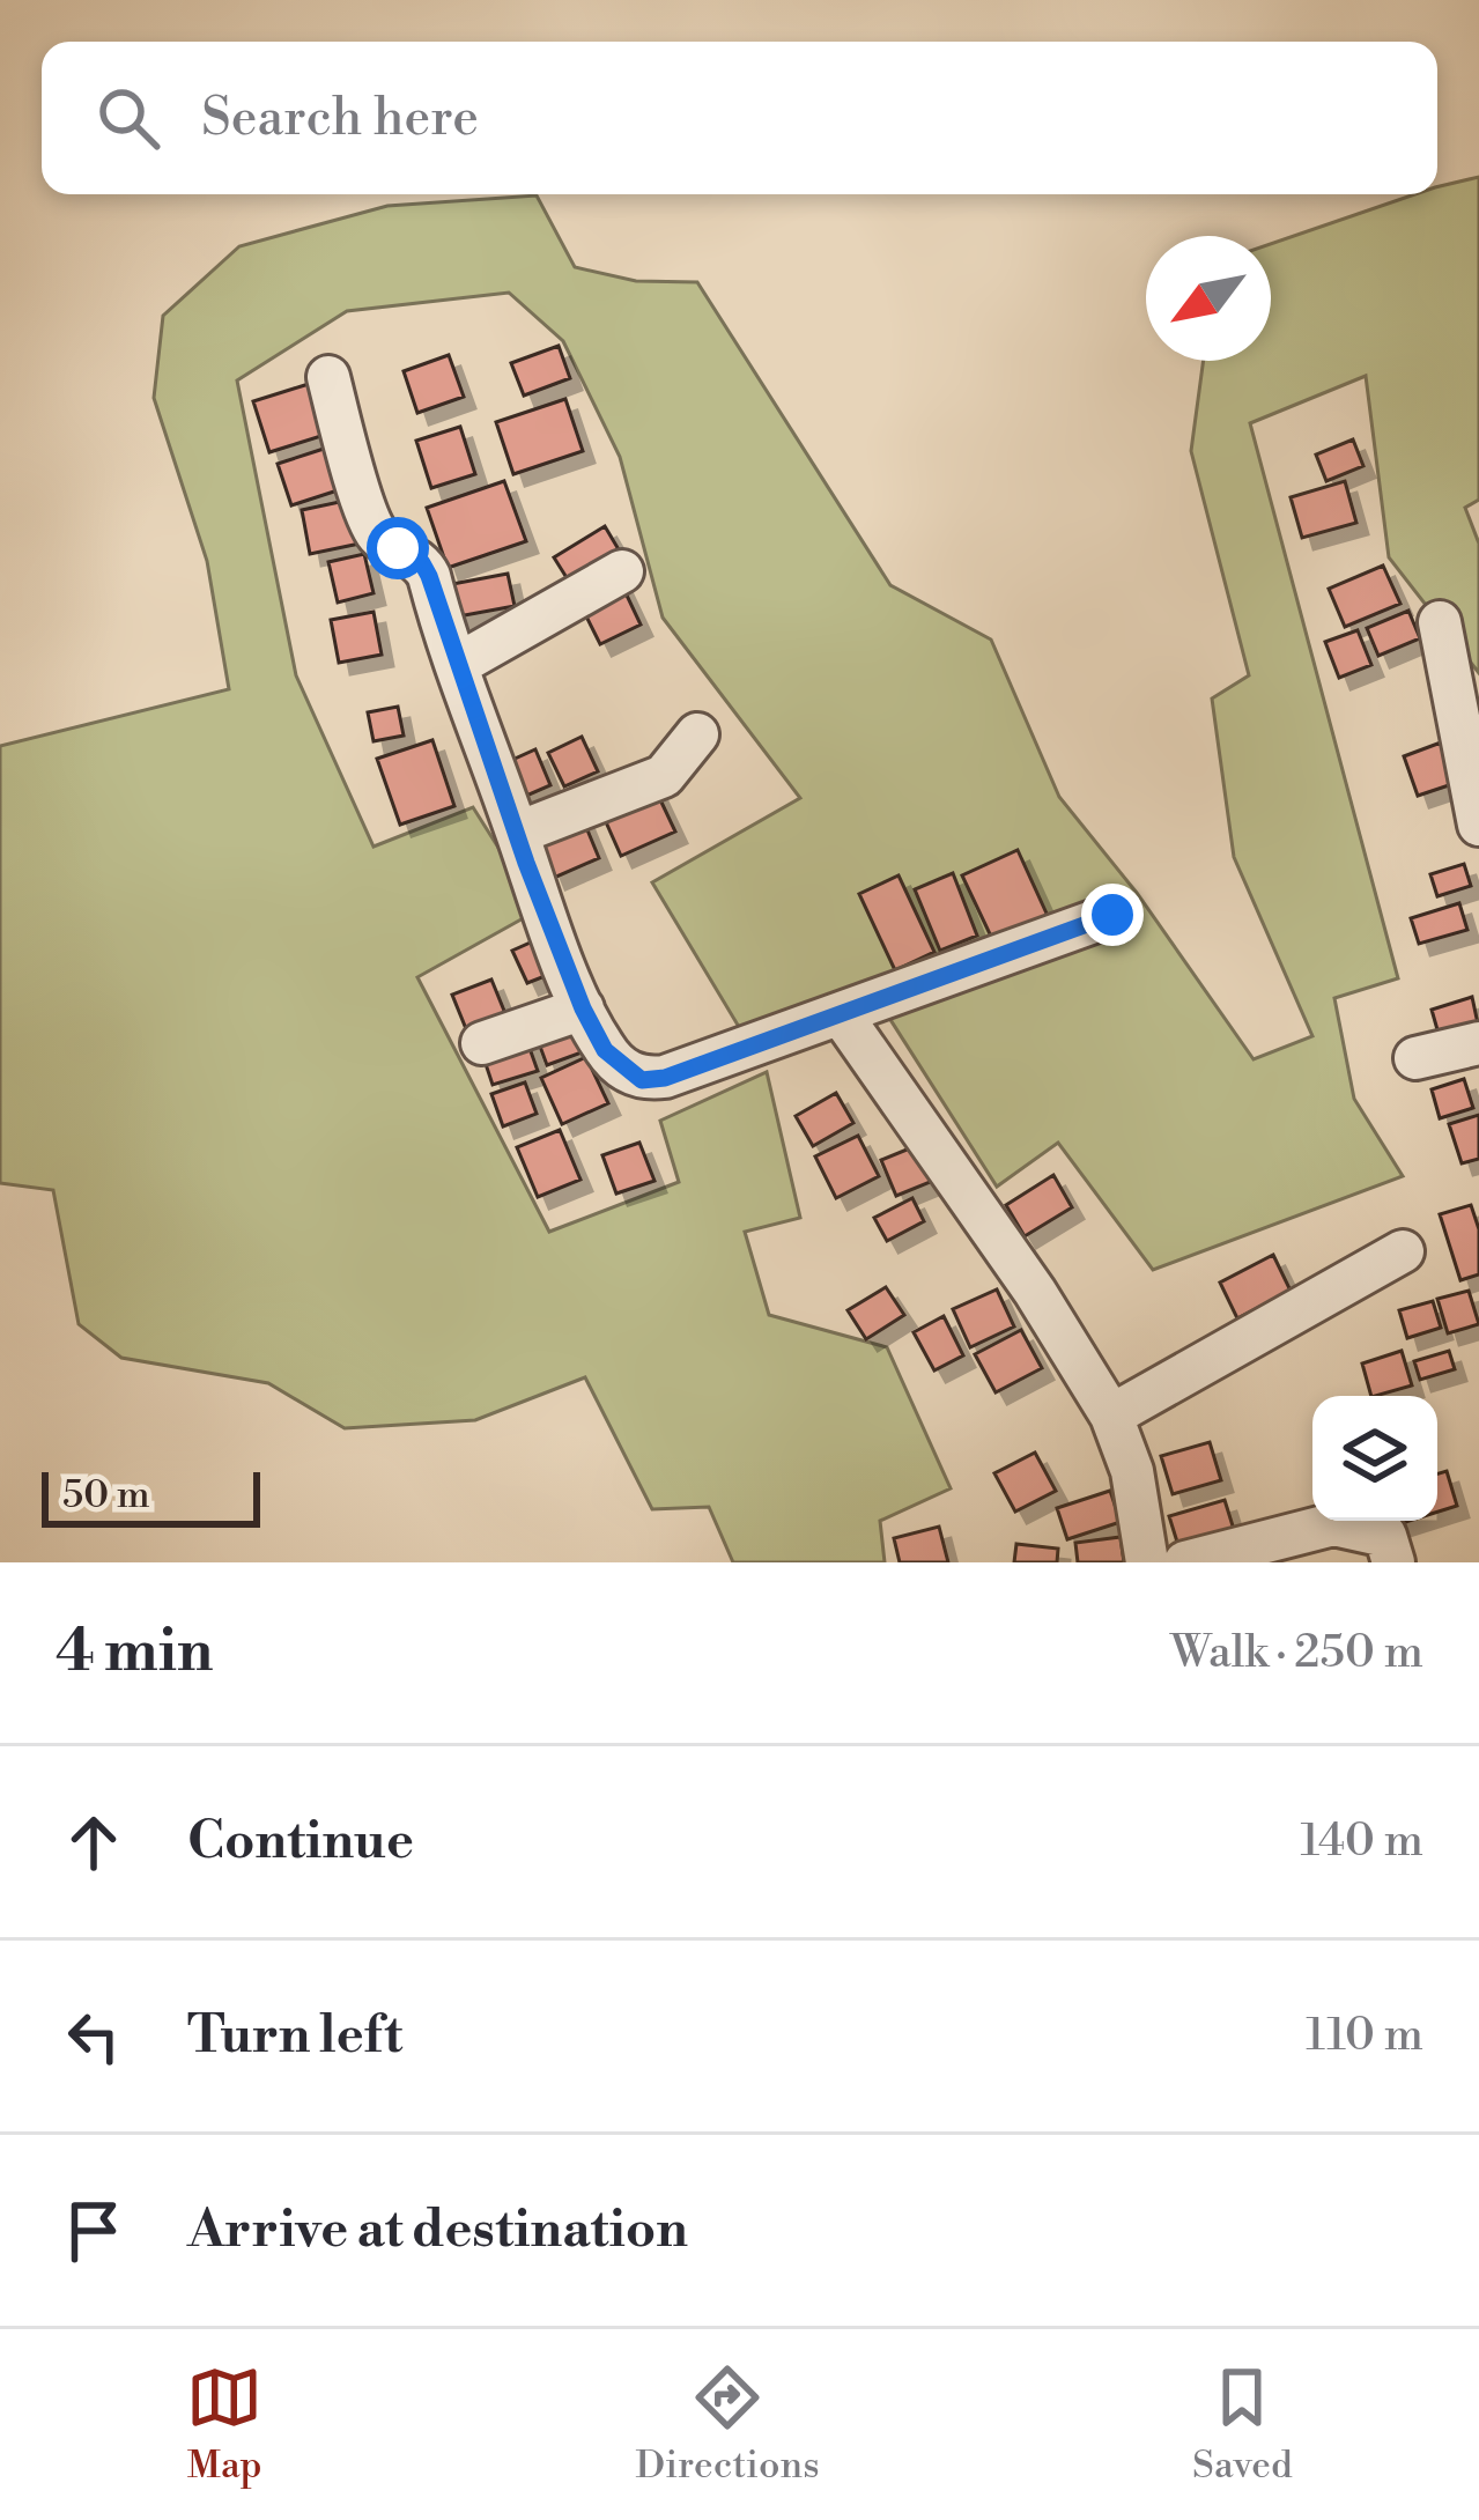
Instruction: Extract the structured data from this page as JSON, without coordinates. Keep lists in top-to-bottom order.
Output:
{
  "scale_bar": "50 m",
  "north": "bottom left",
  "page": {
    "search": "Search here",
    "scale": "50 m",
    "heading": ["4 min", "Walk · 250 m"],
    "list": [
      ["Continue", "140 m"],
      ["Turn left", "110 m"],
      "Arrive at destination"
    ],
    "nav": ["Map", "Directions", "Saved"]
  }
}
